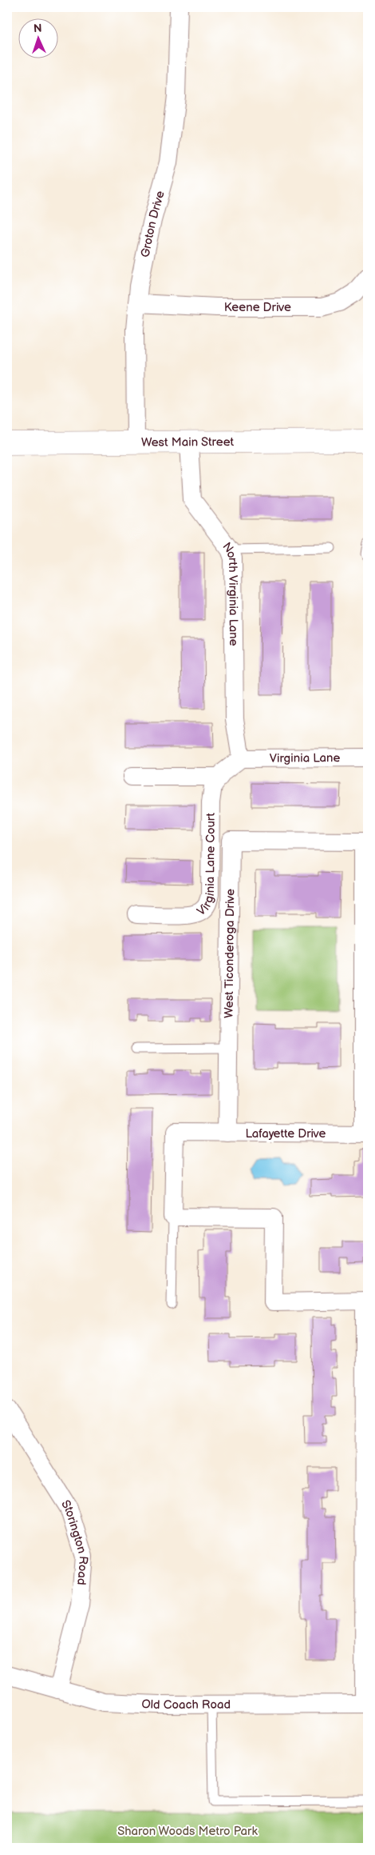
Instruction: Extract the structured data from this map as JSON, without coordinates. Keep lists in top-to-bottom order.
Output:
{
  "streets": {
    "main road": ["West Main Street"],
    "street": [
      "Groton Drive",
      "Keene Drive",
      "North Virginia Lane",
      "Virginia Lane",
      "Virginia Lane Court",
      "West Ticonderoga Drive",
      "Lafayette Drive",
      "Storington Road",
      "Old Coach Road"
    ]
  },
  "crossings": [
    ["Groton Drive", "Keene Drive"],
    ["Groton Drive", "West Main Street"],
    ["West Main Street", "North Virginia Lane"],
    ["North Virginia Lane", "Virginia Lane"],
    ["North Virginia Lane", "Virginia Lane Court"],
    ["Virginia Lane", "Virginia Lane Court"],
    ["West Ticonderoga Drive", "Lafayette Drive"],
    ["Storington Road", "Old Coach Road"]
  ],
  "parks": ["Sharon Woods Metro Park"],
  "north": "top"
}
